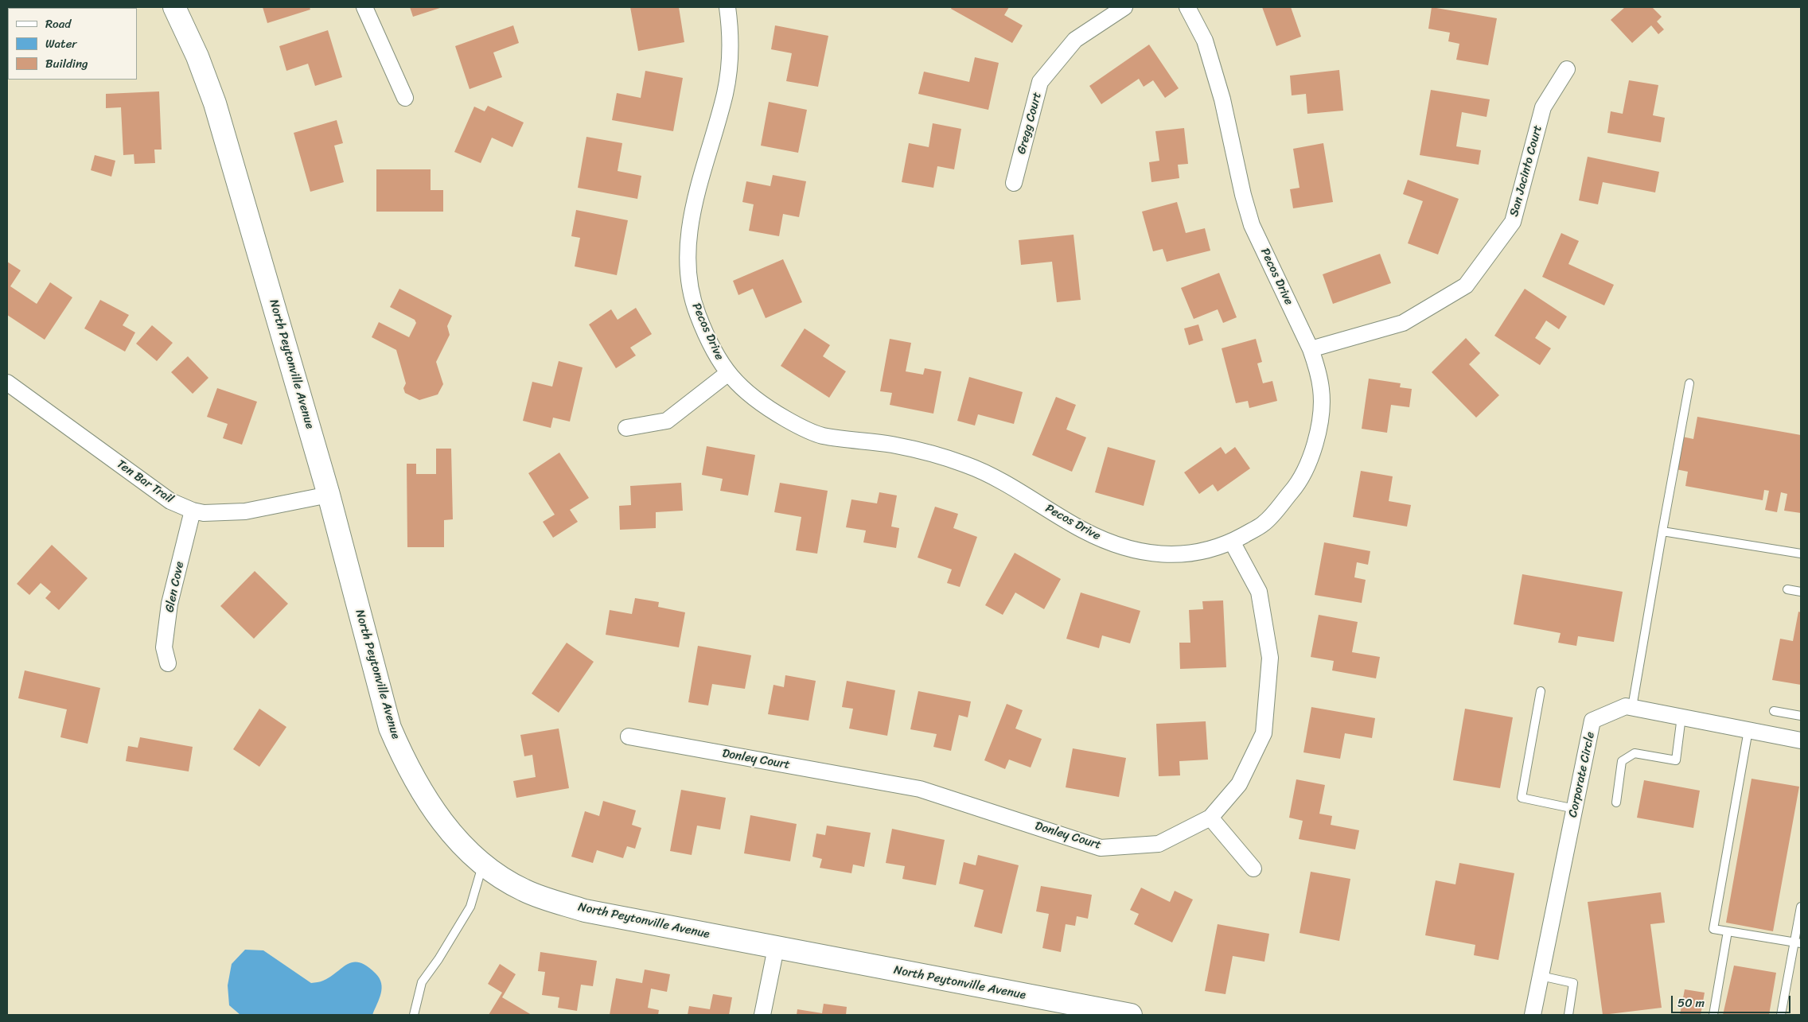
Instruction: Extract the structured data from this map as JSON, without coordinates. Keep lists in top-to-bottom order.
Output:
{
  "streets": {
    "street": [
      "Gregg Court",
      "San Jacinto Court",
      "Pecos Drive",
      "North Peytonville Avenue",
      "Ten Bar Trail",
      "Glen Cove",
      "Donley Court",
      "Corporate Circle"
    ]
  },
  "crossings": [
    ["San Jacinto Court", "Pecos Drive"],
    ["Pecos Drive", "Donley Court"],
    ["North Peytonville Avenue", "Ten Bar Trail"],
    ["Ten Bar Trail", "Glen Cove"]
  ],
  "legend": ["Road", "Water", "Building"],
  "scale_bar": "50 m"
}
